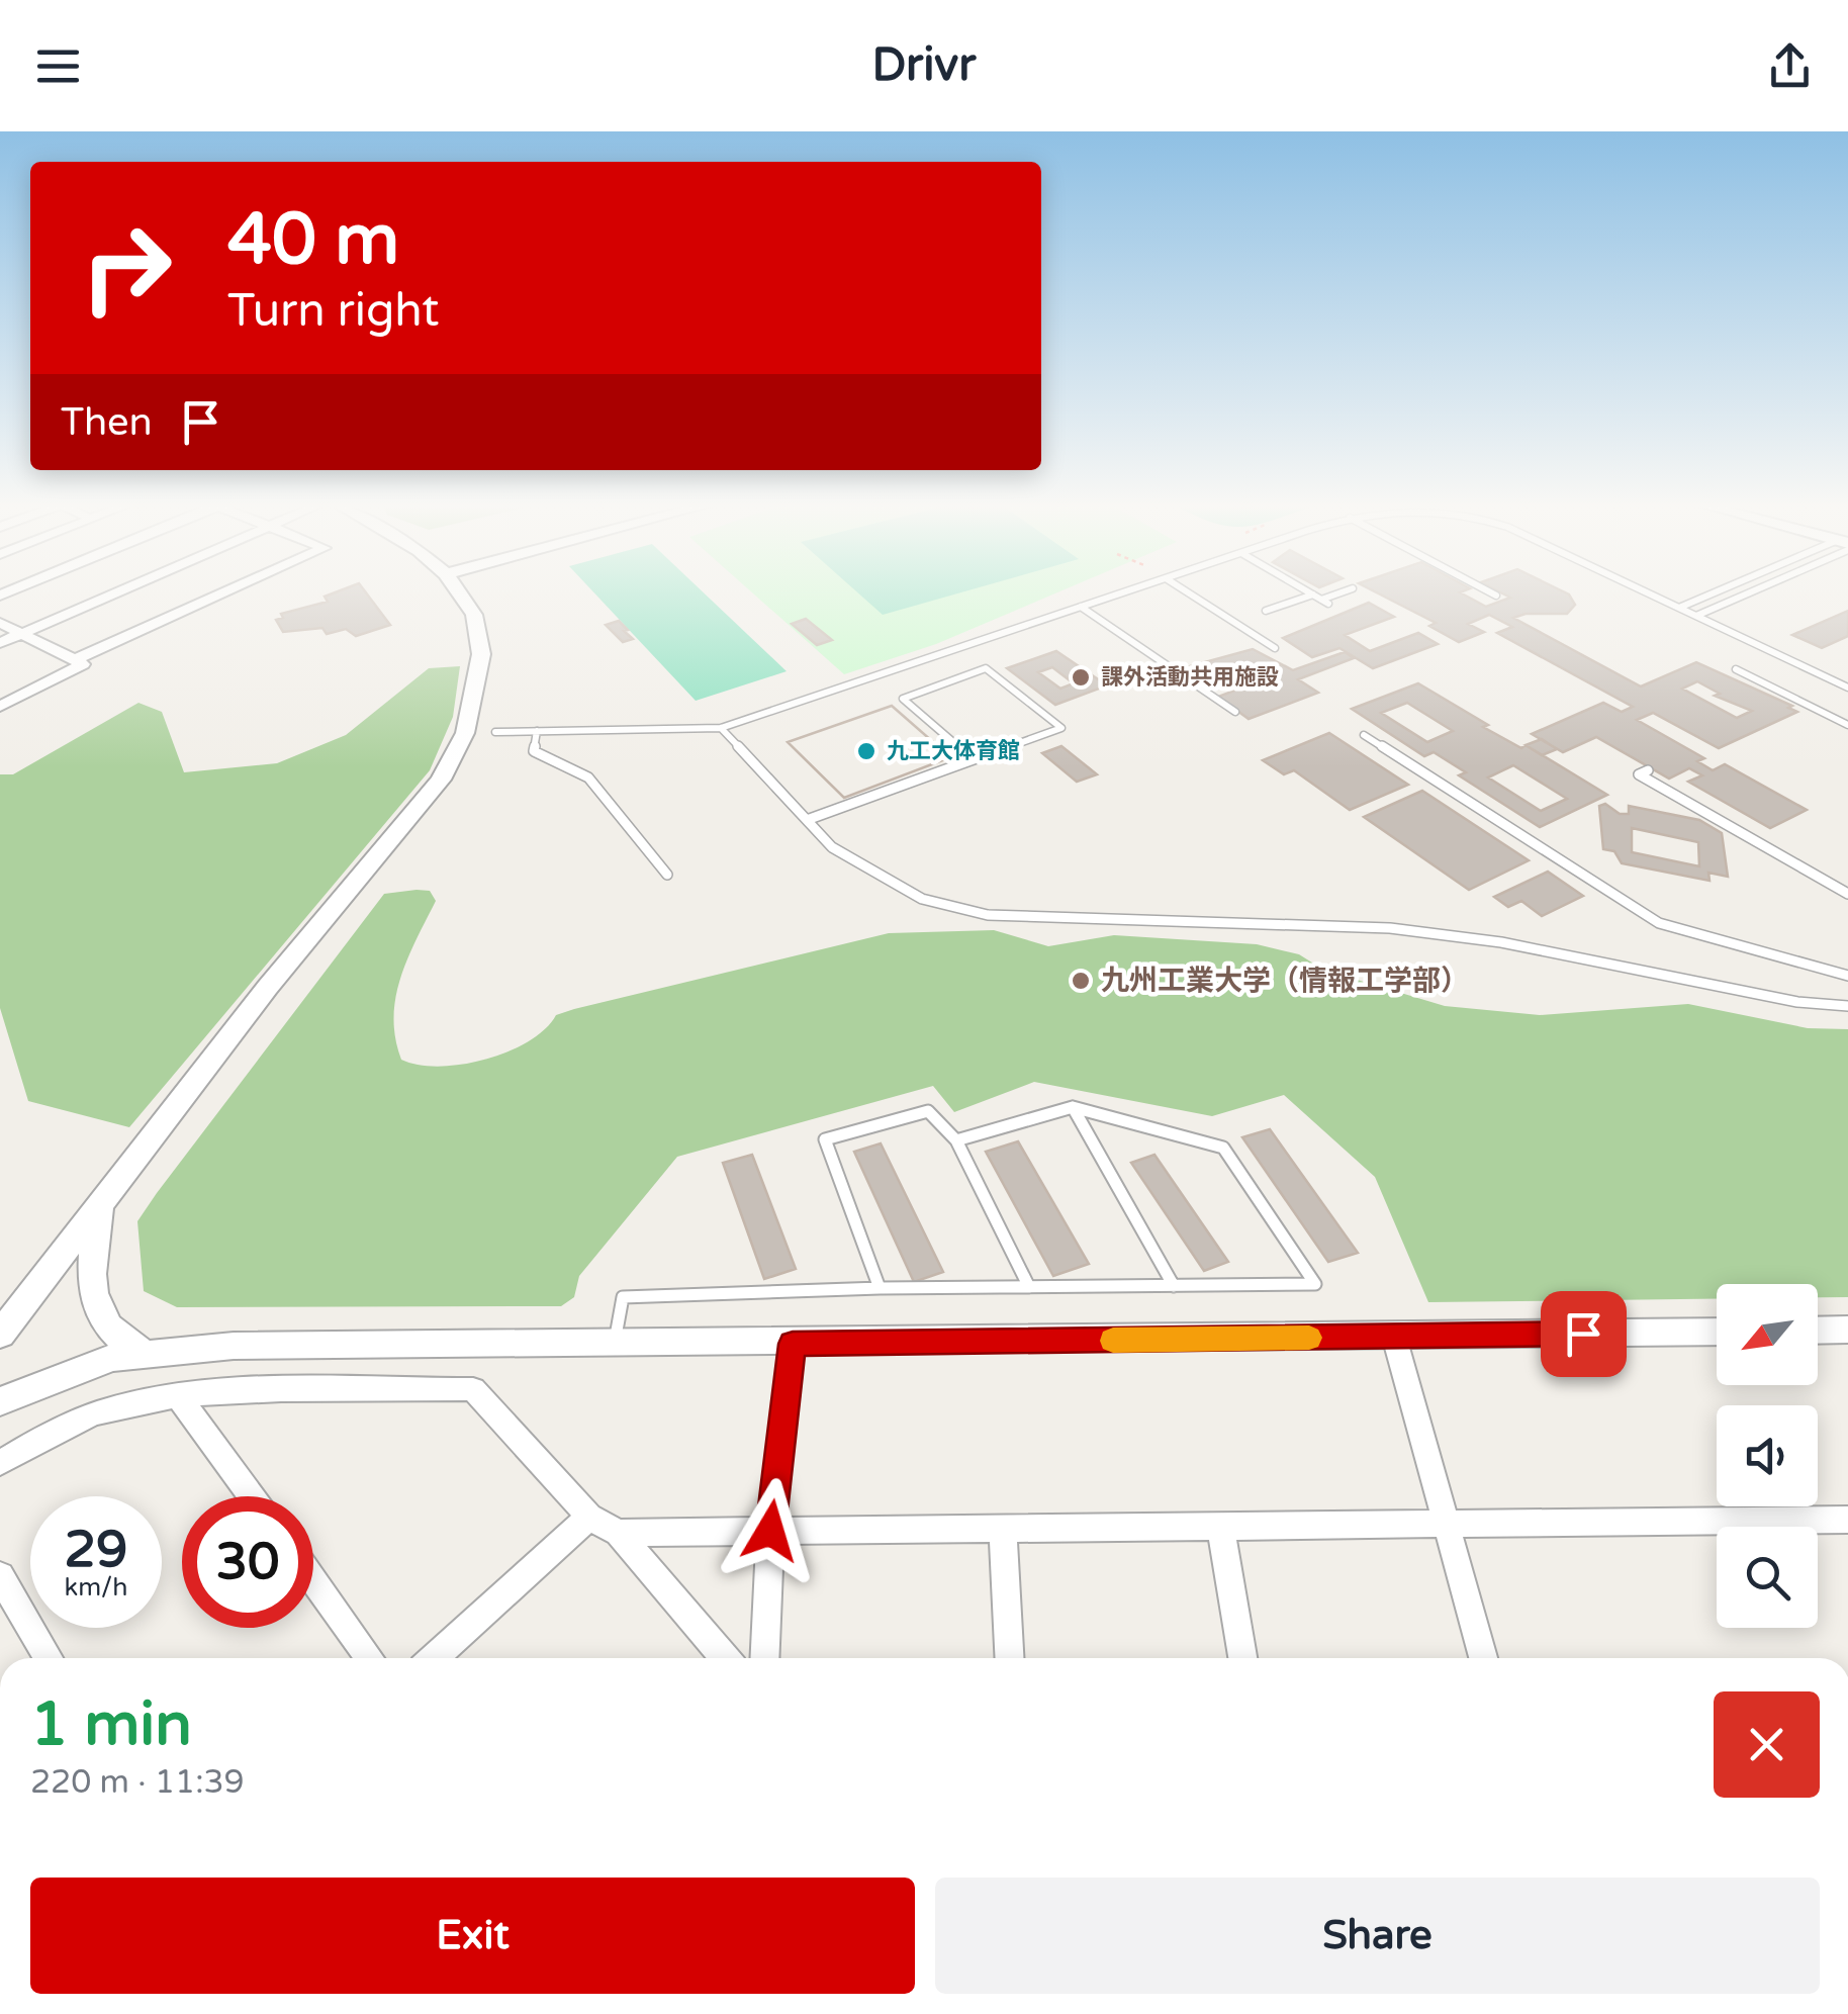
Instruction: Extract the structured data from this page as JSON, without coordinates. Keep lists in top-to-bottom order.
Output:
{
  "places": ["課外活動共用施設", "九工大体育館", "九州工業大学（情報工学部）"],
  "north": "bottom left",
  "page": {
    "header": "Drivr",
    "turn": ["40 m", "Turn right"],
    "then": "Then",
    "speed": "29 km/h",
    "limit": "30",
    "heading": ["1 min", "220 m · 11:39"],
    "buttons": ["Exit", "Share"]
  }
}
